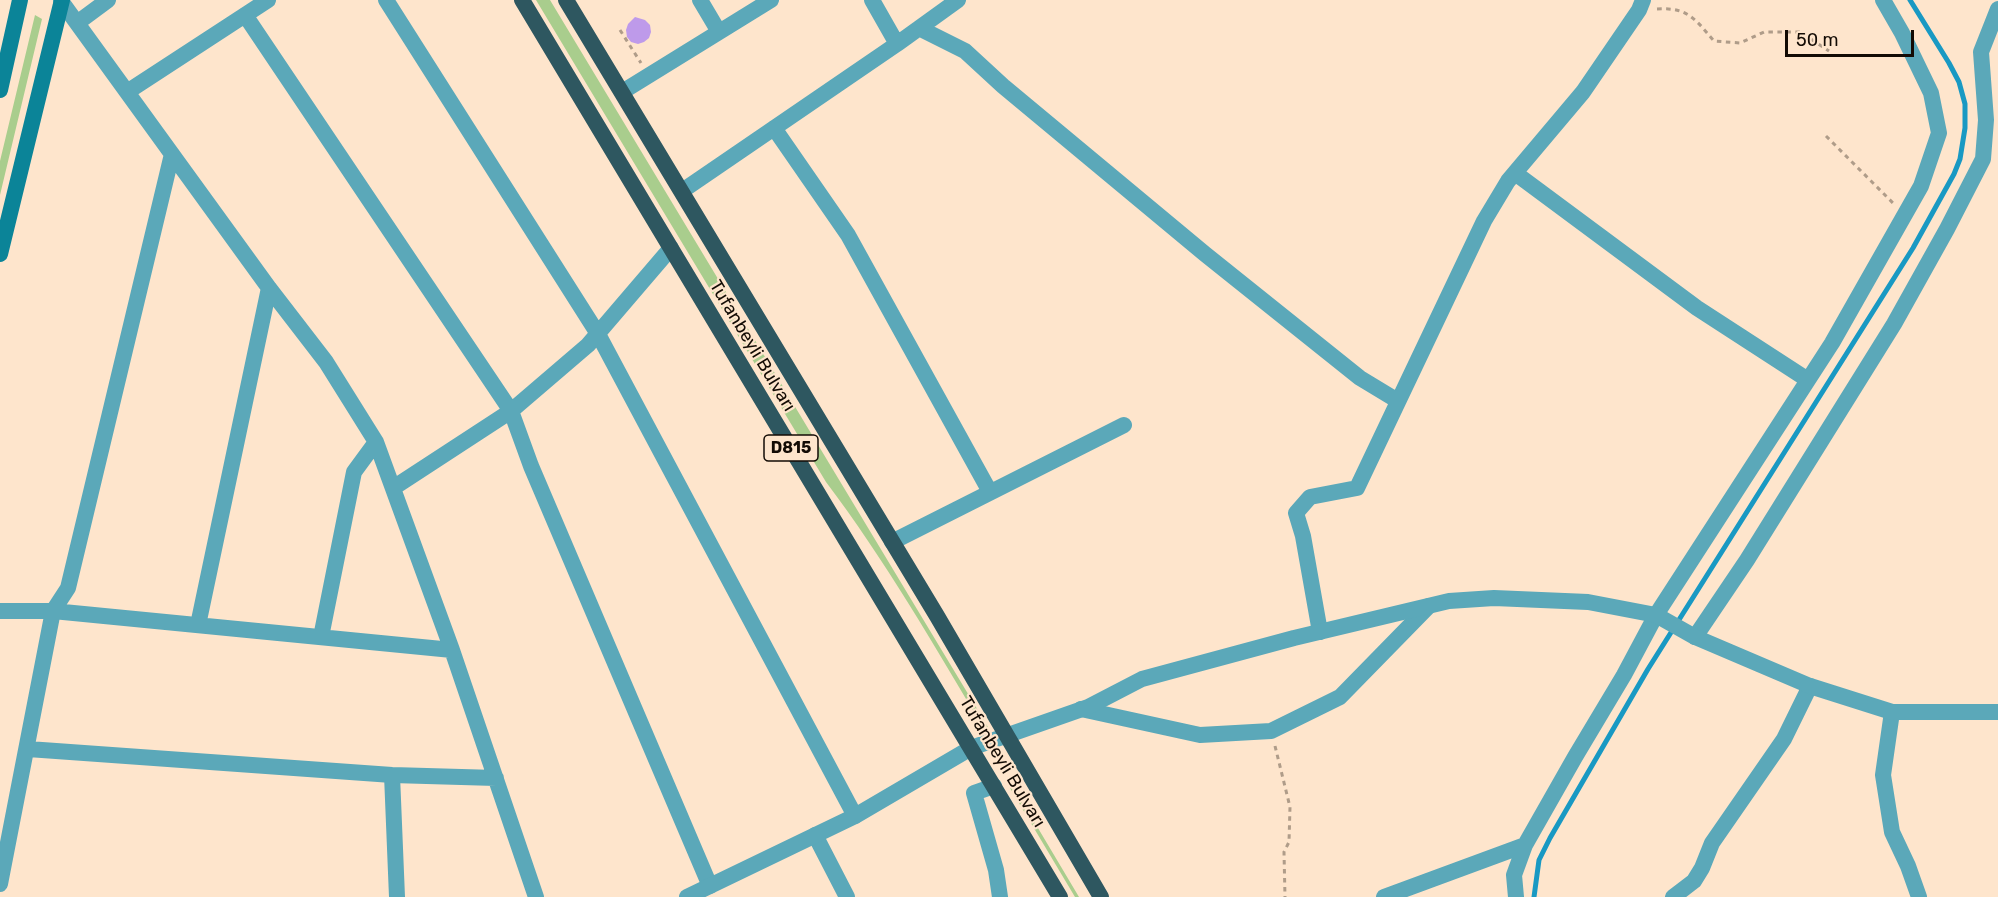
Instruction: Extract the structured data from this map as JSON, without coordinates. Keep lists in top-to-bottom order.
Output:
{
  "streets": {
    "highway": ["Tufanbeyli Bulvarı", "D815"]
  },
  "scale_bar": "50 m"
}
